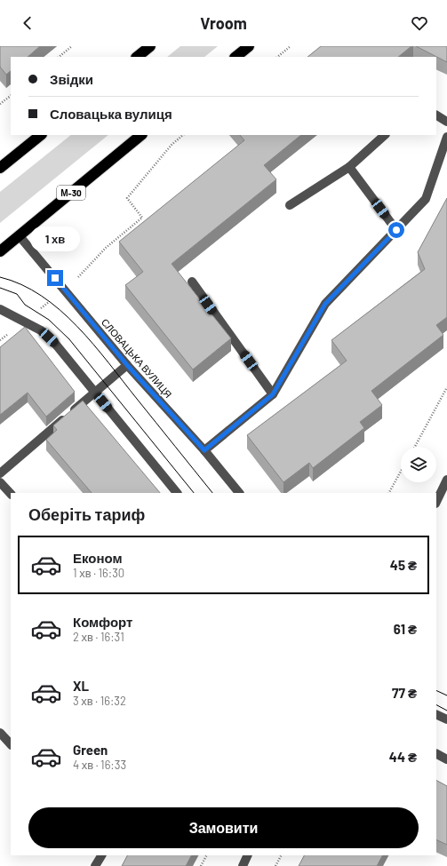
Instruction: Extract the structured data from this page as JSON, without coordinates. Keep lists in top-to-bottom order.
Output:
{
  "streets": {
    "highway": ["М-30"],
    "street": ["СЛОВАЦЬКА ВУЛИЦЯ"]
  },
  "crossings": [
    ["М-30", "СЛОВАЦЬКА ВУЛИЦЯ"]
  ],
  "page": {
    "header": "Vroom",
    "banner": ["Звідки", "Словацька вулиця"],
    "bubble": "1 хв",
    "heading": "Оберіть тариф",
    "list": [
      {
        "name": "Економ",
        "note": "1 хв · 16:30",
        "value": "45 ₴"
      },
      {
        "name": "Комфорт",
        "note": "2 хв · 16:31",
        "value": "61 ₴"
      },
      {
        "name": "XL",
        "note": "3 хв · 16:32",
        "value": "77 ₴"
      },
      {
        "name": "Green",
        "note": "4 хв · 16:33",
        "value": "44 ₴"
      }
    ],
    "buttons": "Замовити"
  }
}
